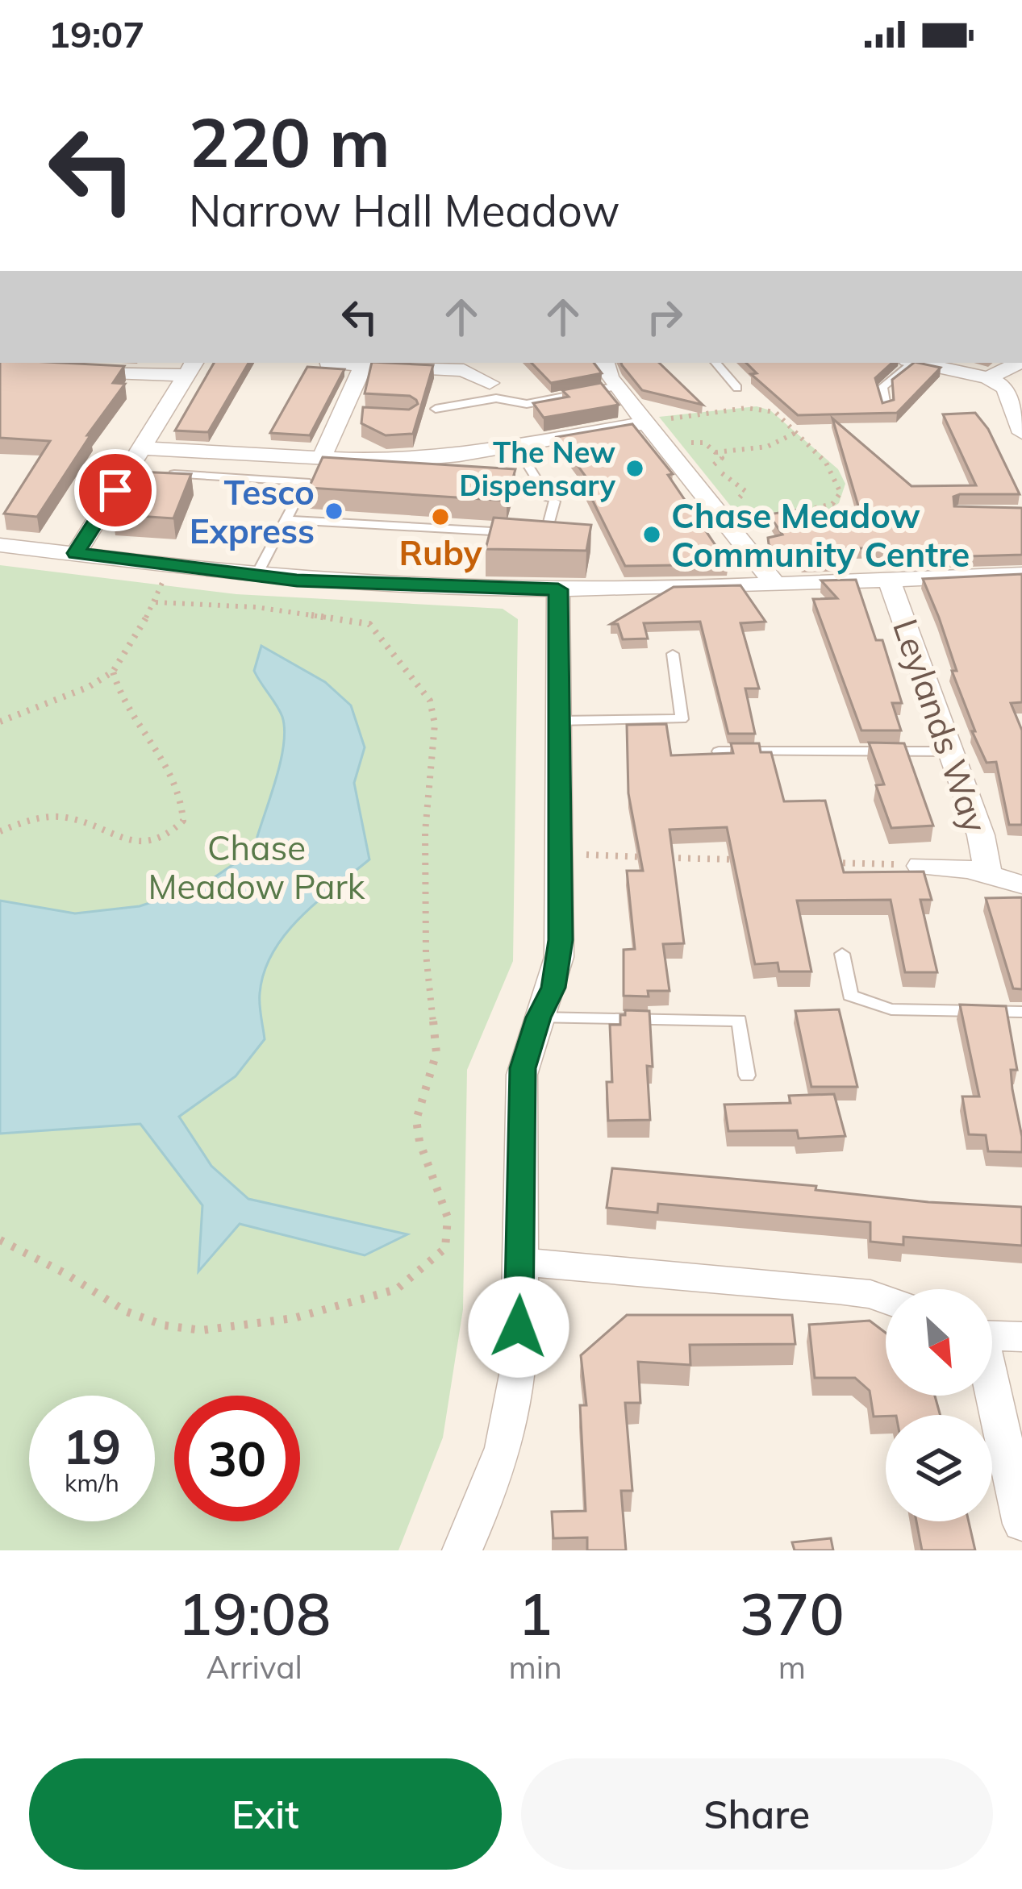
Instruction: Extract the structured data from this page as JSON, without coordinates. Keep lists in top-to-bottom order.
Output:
{
  "streets": {
    "street": ["Leylands Way"]
  },
  "parks": ["Chase Meadow Park"],
  "places": [
    "The New Dispensary",
    "Tesco Express",
    "Ruby",
    "Chase Meadow Community Centre"
  ],
  "north": "bottom right",
  "page": {
    "status": "19:07",
    "turn": ["220 m", "Narrow Hall Meadow"],
    "speed": "19 km/h",
    "limit": "30",
    "eta": [
      "19:08",
      "Arrival",
      "1",
      "min",
      "370",
      "m"
    ],
    "buttons": ["Exit", "Share"]
  }
}
